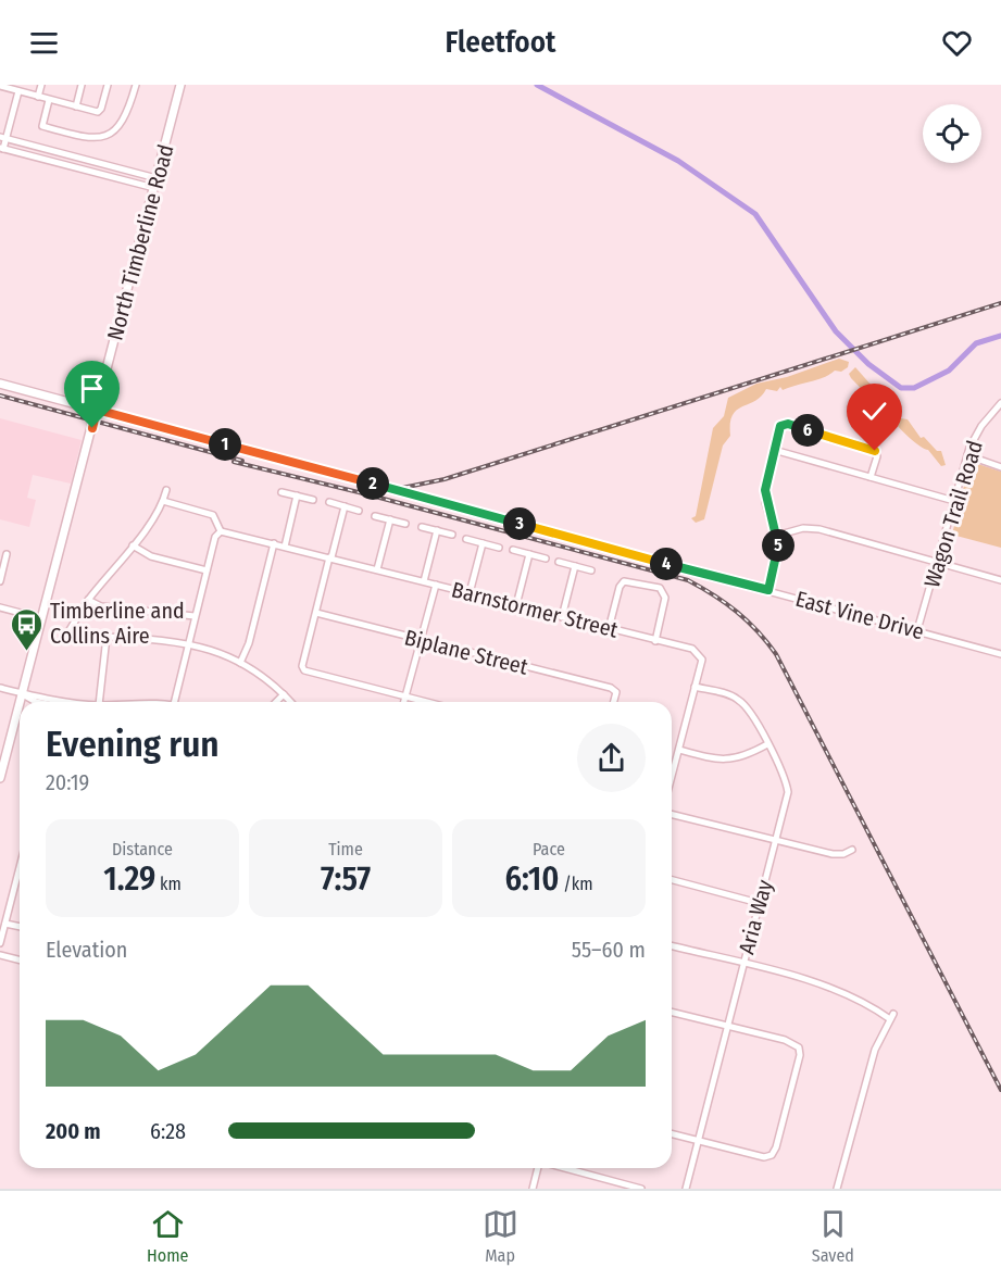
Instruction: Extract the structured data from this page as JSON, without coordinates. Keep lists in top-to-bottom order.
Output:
{
  "streets": {
    "main road": ["North Timberline Road", "East Vine Drive"],
    "street": [
      "Wagon Trail Road",
      "Barnstormer Street",
      "Biplane Street",
      "Aria Way"
    ]
  },
  "crossings": [
    ["North Timberline Road", "East Vine Drive"],
    ["Wagon Trail Road", "East Vine Drive"],
    ["Barnstormer Street", "Aria Way"]
  ],
  "places": {
    "bus stop": ["Timberline and Collins Aire"]
  },
  "page": {
    "header": "Fleetfoot",
    "pins": [
      "6",
      "1",
      "2",
      "3",
      "5",
      "4"
    ],
    "heading": ["Evening run", "20:19"],
    "stats": [
      ["Distance", "1.29 km"],
      ["Time", "7:57"],
      ["Pace", "6:10 /km"]
    ],
    "chart": ["Elevation", "55–60 m"],
    "list": [
      {
        "name": "200 m",
        "note": "6:28"
      }
    ],
    "tabs": ["Home", "Map", "Saved"]
  }
}
